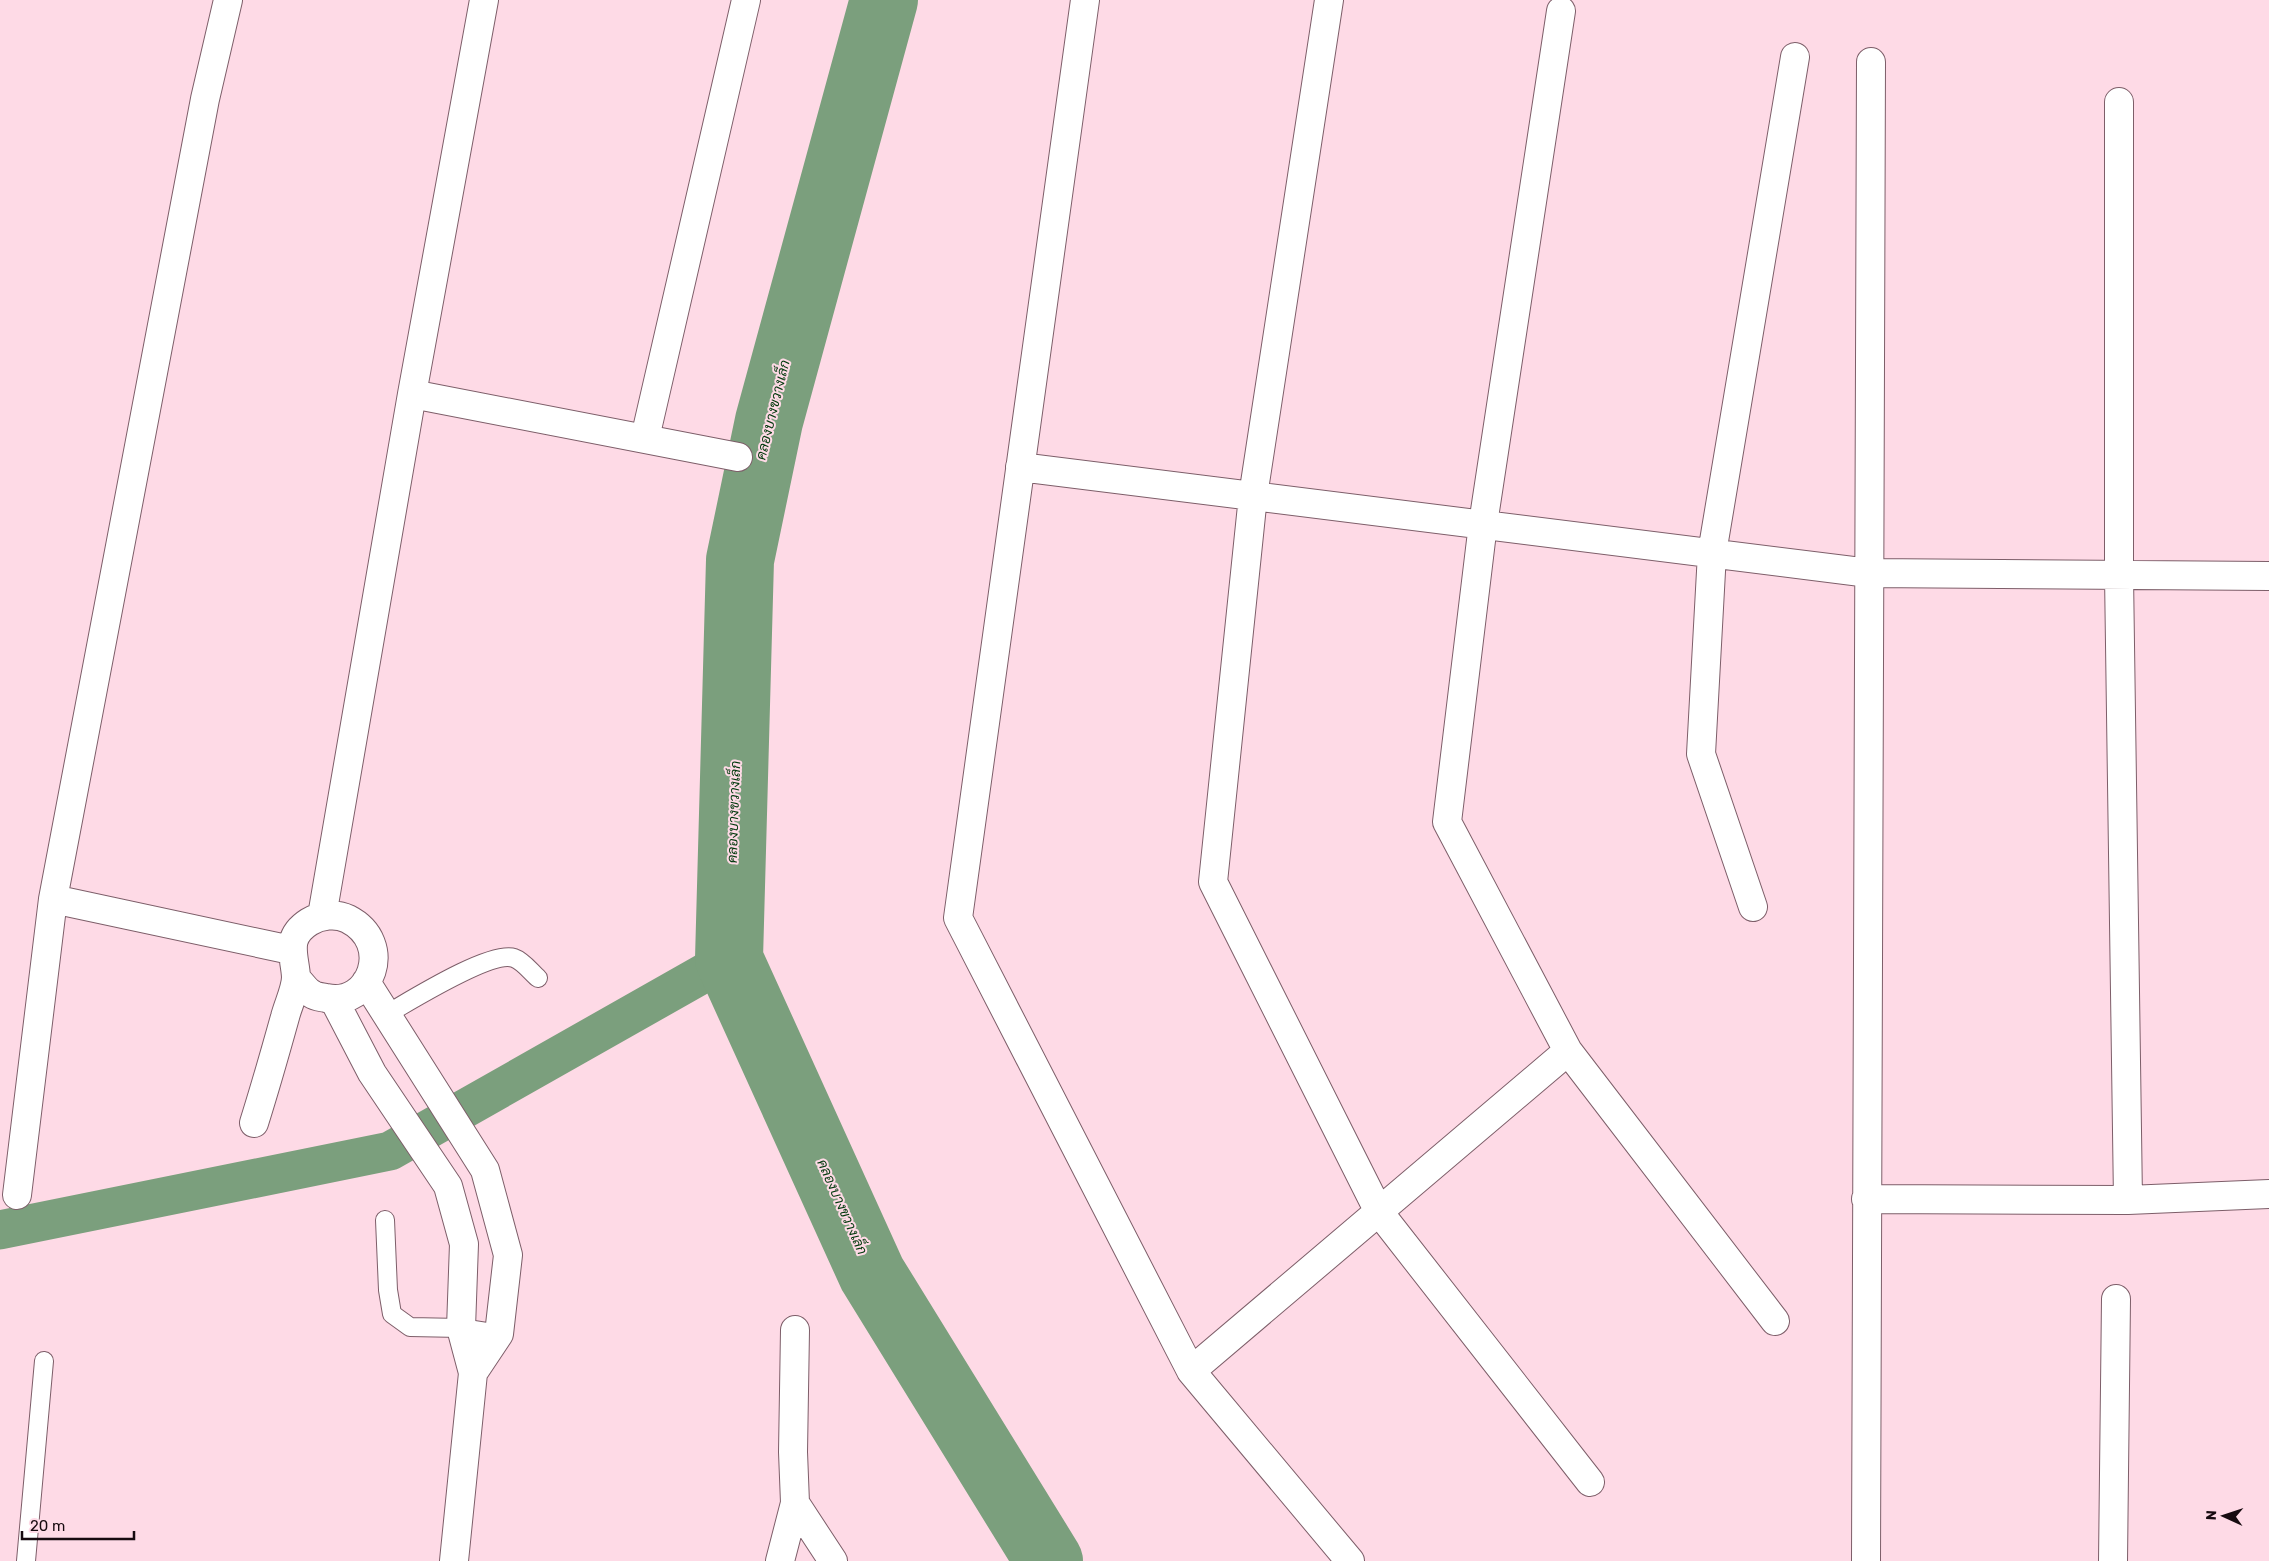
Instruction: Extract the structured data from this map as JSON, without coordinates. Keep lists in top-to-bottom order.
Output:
{
  "water": ["คลองบางขวางเล็ก"],
  "scale_bar": "20 m",
  "north": "left"
}
